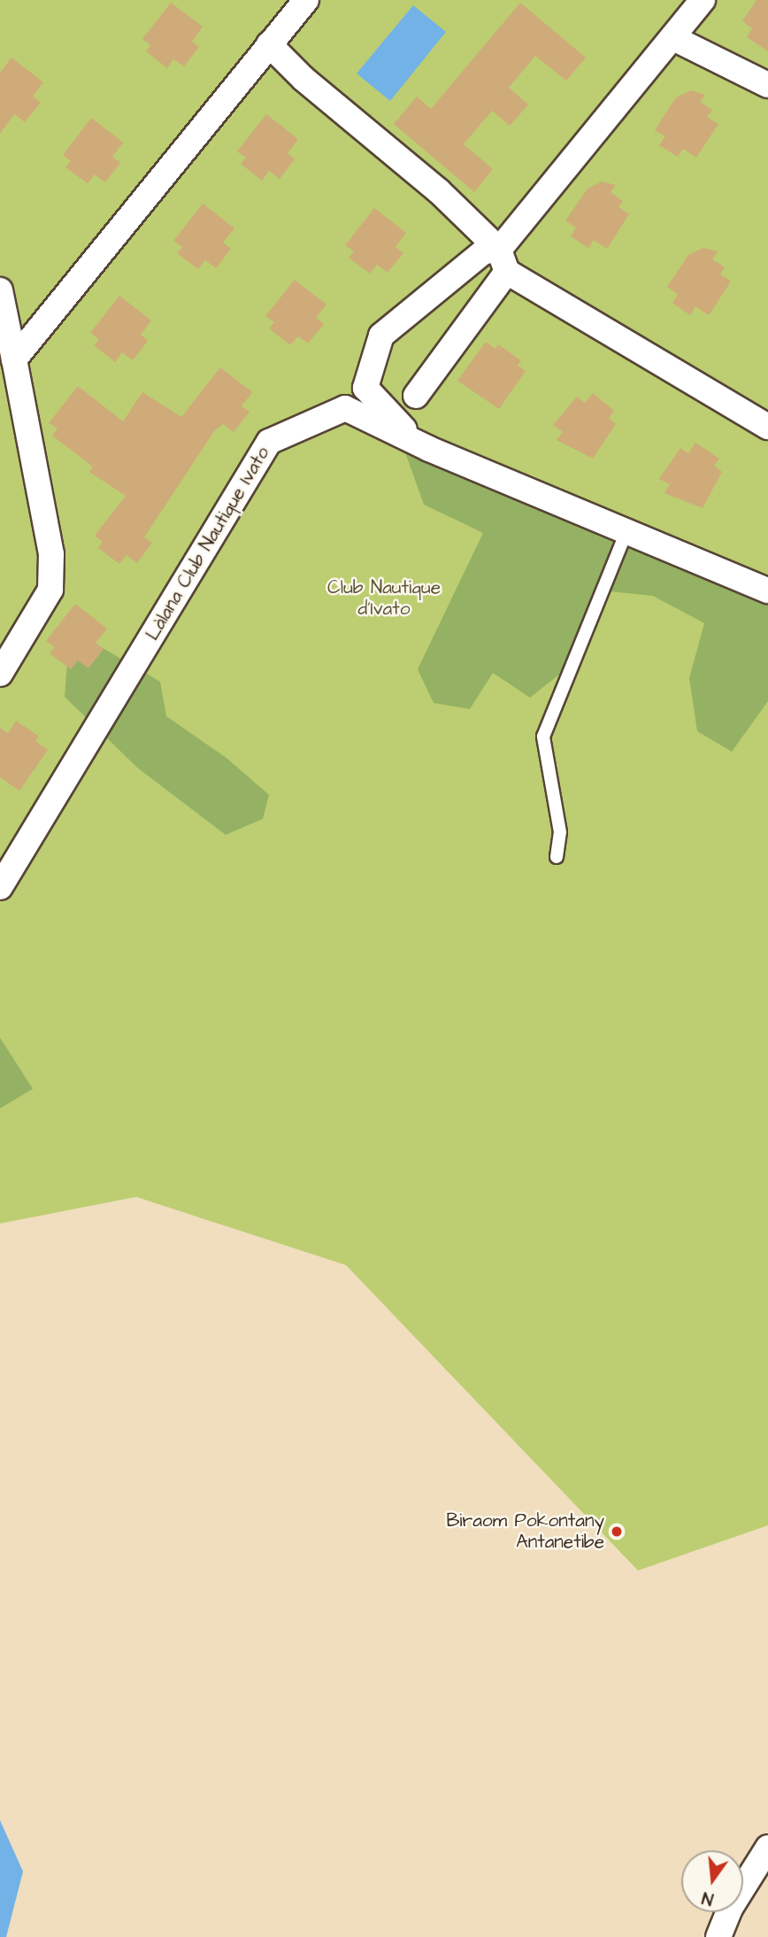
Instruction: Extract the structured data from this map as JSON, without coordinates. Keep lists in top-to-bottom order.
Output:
{
  "streets": {
    "street": ["Làlana Club Nautique Ivato"]
  },
  "parks": ["Club Nautique d'Ivato"],
  "places": ["Biraom Pokontany Antanetibe"],
  "north": "bottom"
}
